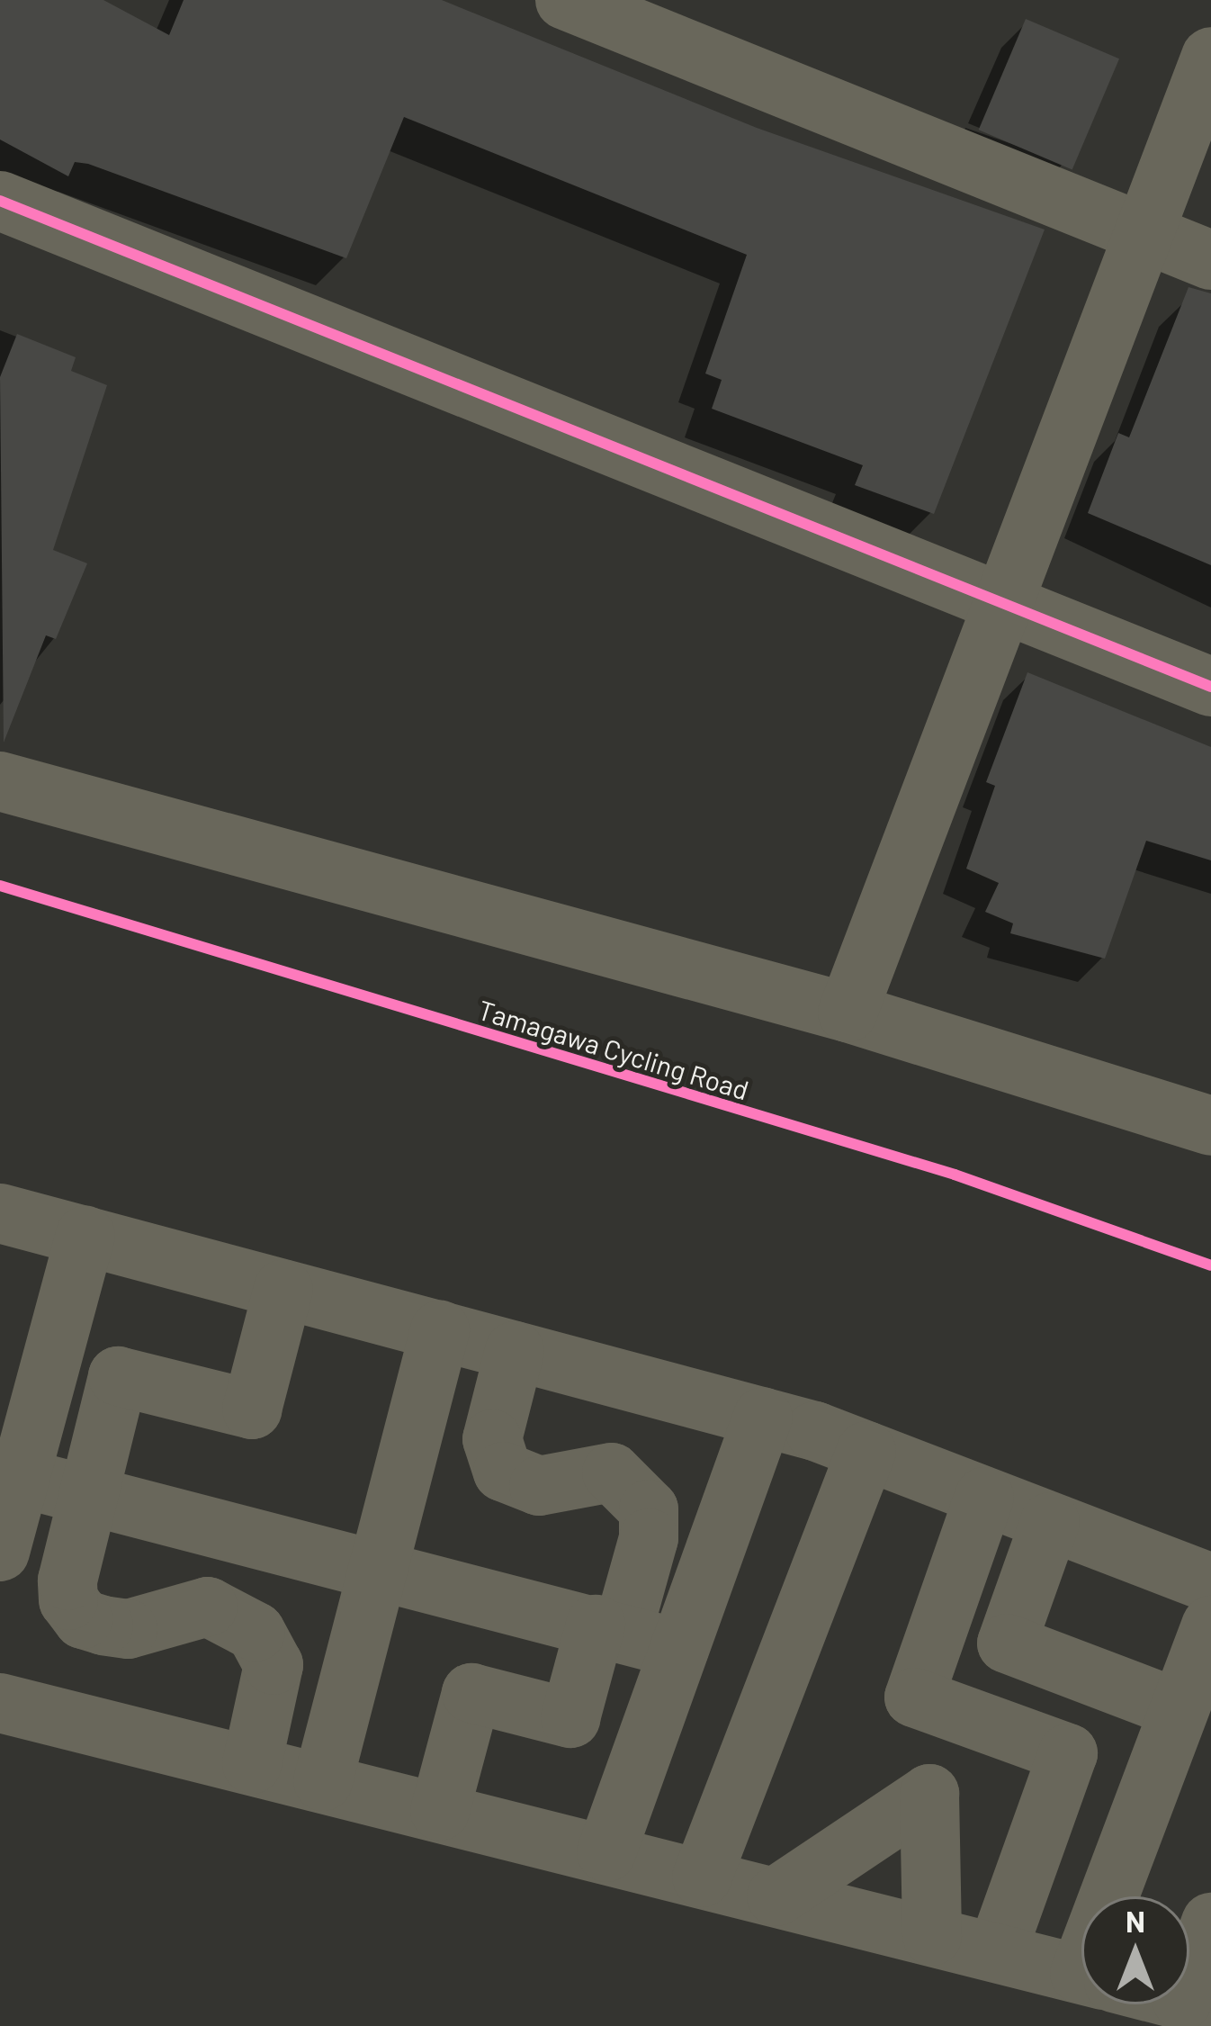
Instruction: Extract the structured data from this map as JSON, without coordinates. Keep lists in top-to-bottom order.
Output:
{
  "streets": {
    "cycle path": ["Tamagawa Cycling Road"]
  },
  "north": "top"
}
